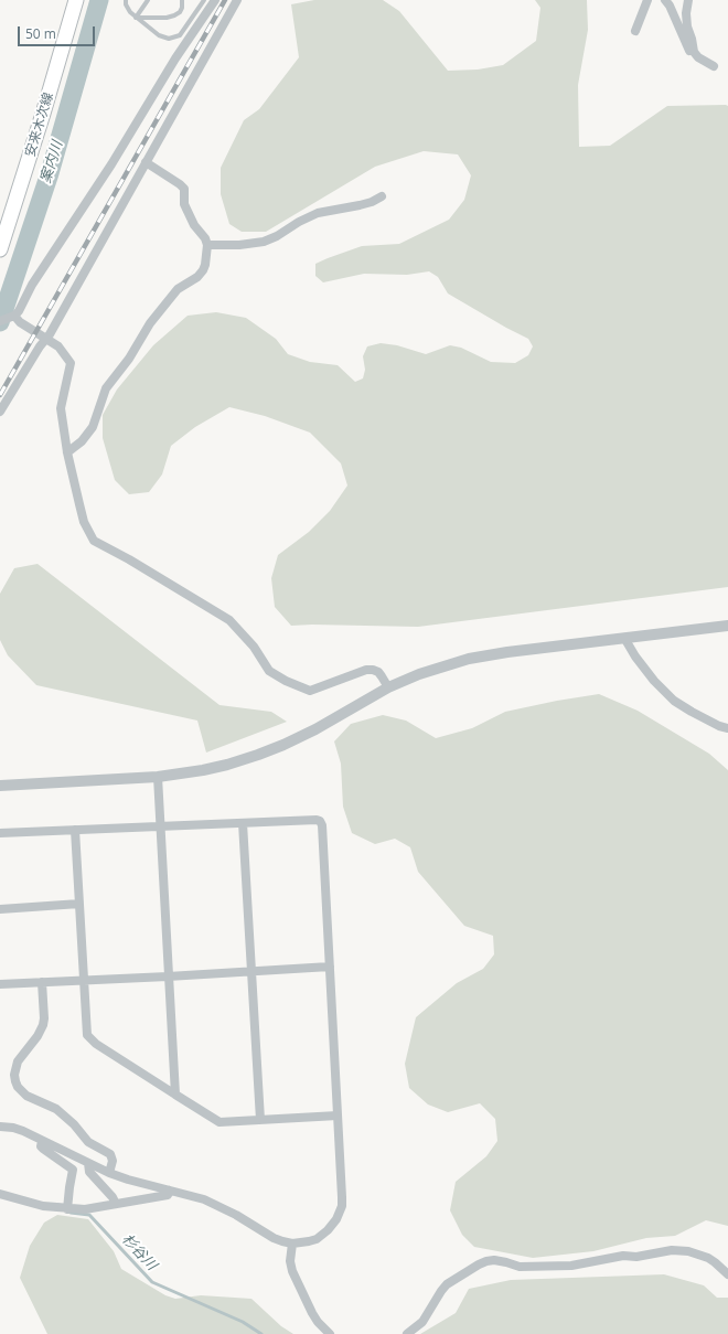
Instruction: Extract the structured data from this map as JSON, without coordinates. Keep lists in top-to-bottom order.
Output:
{
  "streets": {
    "main road": ["安来木次線"]
  },
  "water": ["案内川", "杉谷川"],
  "scale_bar": "50 m"
}
